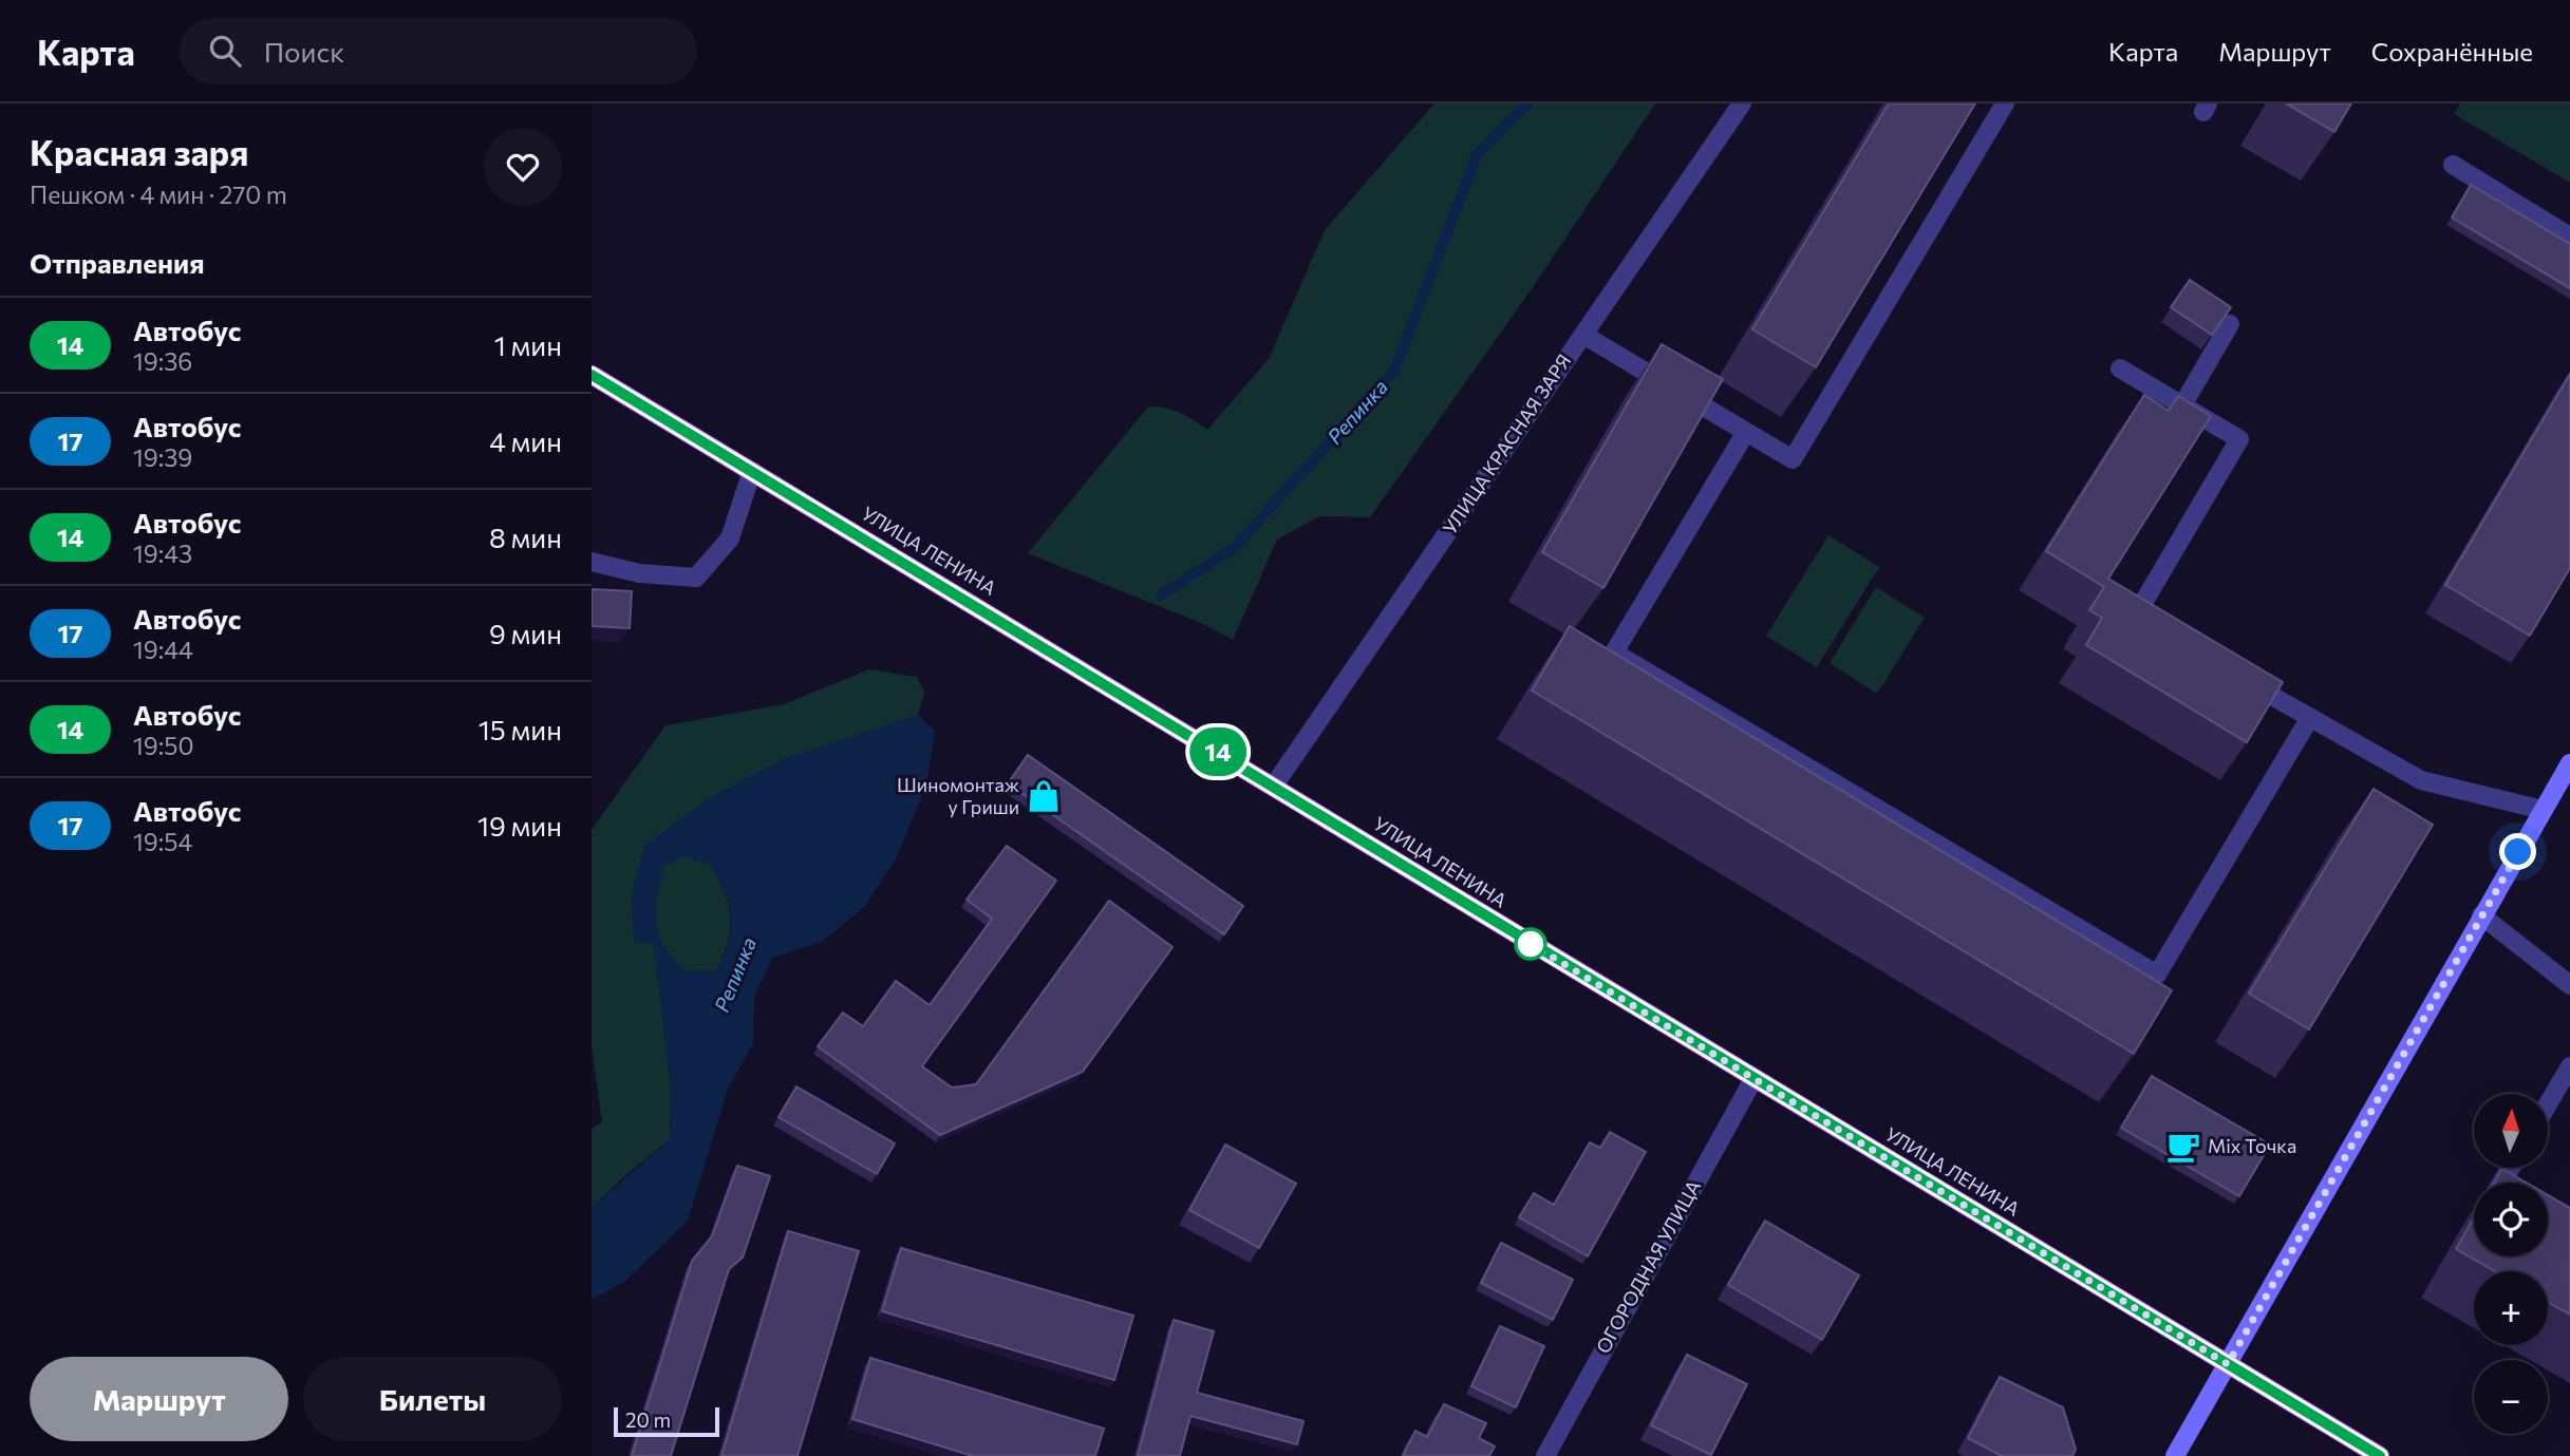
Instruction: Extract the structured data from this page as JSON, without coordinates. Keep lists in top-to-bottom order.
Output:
{
  "streets": {
    "main road": ["УЛИЦА ЛЕНИНА"],
    "street": ["УЛИЦА КРАСНАЯ ЗАРЯ", "ОГОРОДНАЯ УЛИЦА"]
  },
  "crossings": [
    ["УЛИЦА КРАСНАЯ ЗАРЯ", "УЛИЦА ЛЕНИНА"],
    ["УЛИЦА ЛЕНИНА", "ОГОРОДНАЯ УЛИЦА"]
  ],
  "water": ["Репинка"],
  "places": {
    "shop": ["Шиномонтаж у Гриши"],
    "cafe": ["Mix Точка"]
  },
  "lines": ["bus line 14"],
  "scale_bar": "20 m",
  "north": "top",
  "page": {
    "header": "Карта",
    "search": "Поиск",
    "nav": ["Карта", "Маршрут", "Сохранённые"],
    "heading": [
      ["Красная заря", "Пешком · 4 мин · 270 m"],
      "Отправления"
    ],
    "on_map": "14",
    "list": [
      {
        "mark": "14",
        "name": "Автобус",
        "note": "19:36",
        "value": "1 мин"
      },
      {
        "mark": "17",
        "name": "Автобус",
        "note": "19:39",
        "value": "4 мин"
      },
      {
        "mark": "14",
        "name": "Автобус",
        "note": "19:43",
        "value": "8 мин"
      },
      {
        "mark": "17",
        "name": "Автобус",
        "note": "19:44",
        "value": "9 мин"
      },
      {
        "mark": "14",
        "name": "Автобус",
        "note": "19:50",
        "value": "15 мин"
      },
      {
        "mark": "17",
        "name": "Автобус",
        "note": "19:54",
        "value": "19 мин"
      }
    ],
    "map_buttons": ["+", "−"],
    "buttons": ["Маршрут", "Билеты"],
    "scale": "20 m"
  }
}
